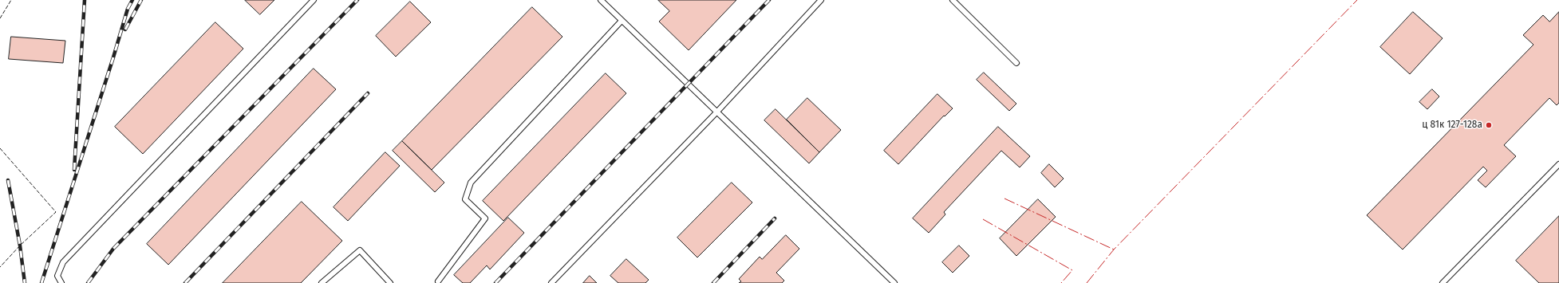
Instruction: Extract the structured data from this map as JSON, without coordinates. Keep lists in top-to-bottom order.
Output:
{
  "places": ["ц 81к 127-128а"]
}
